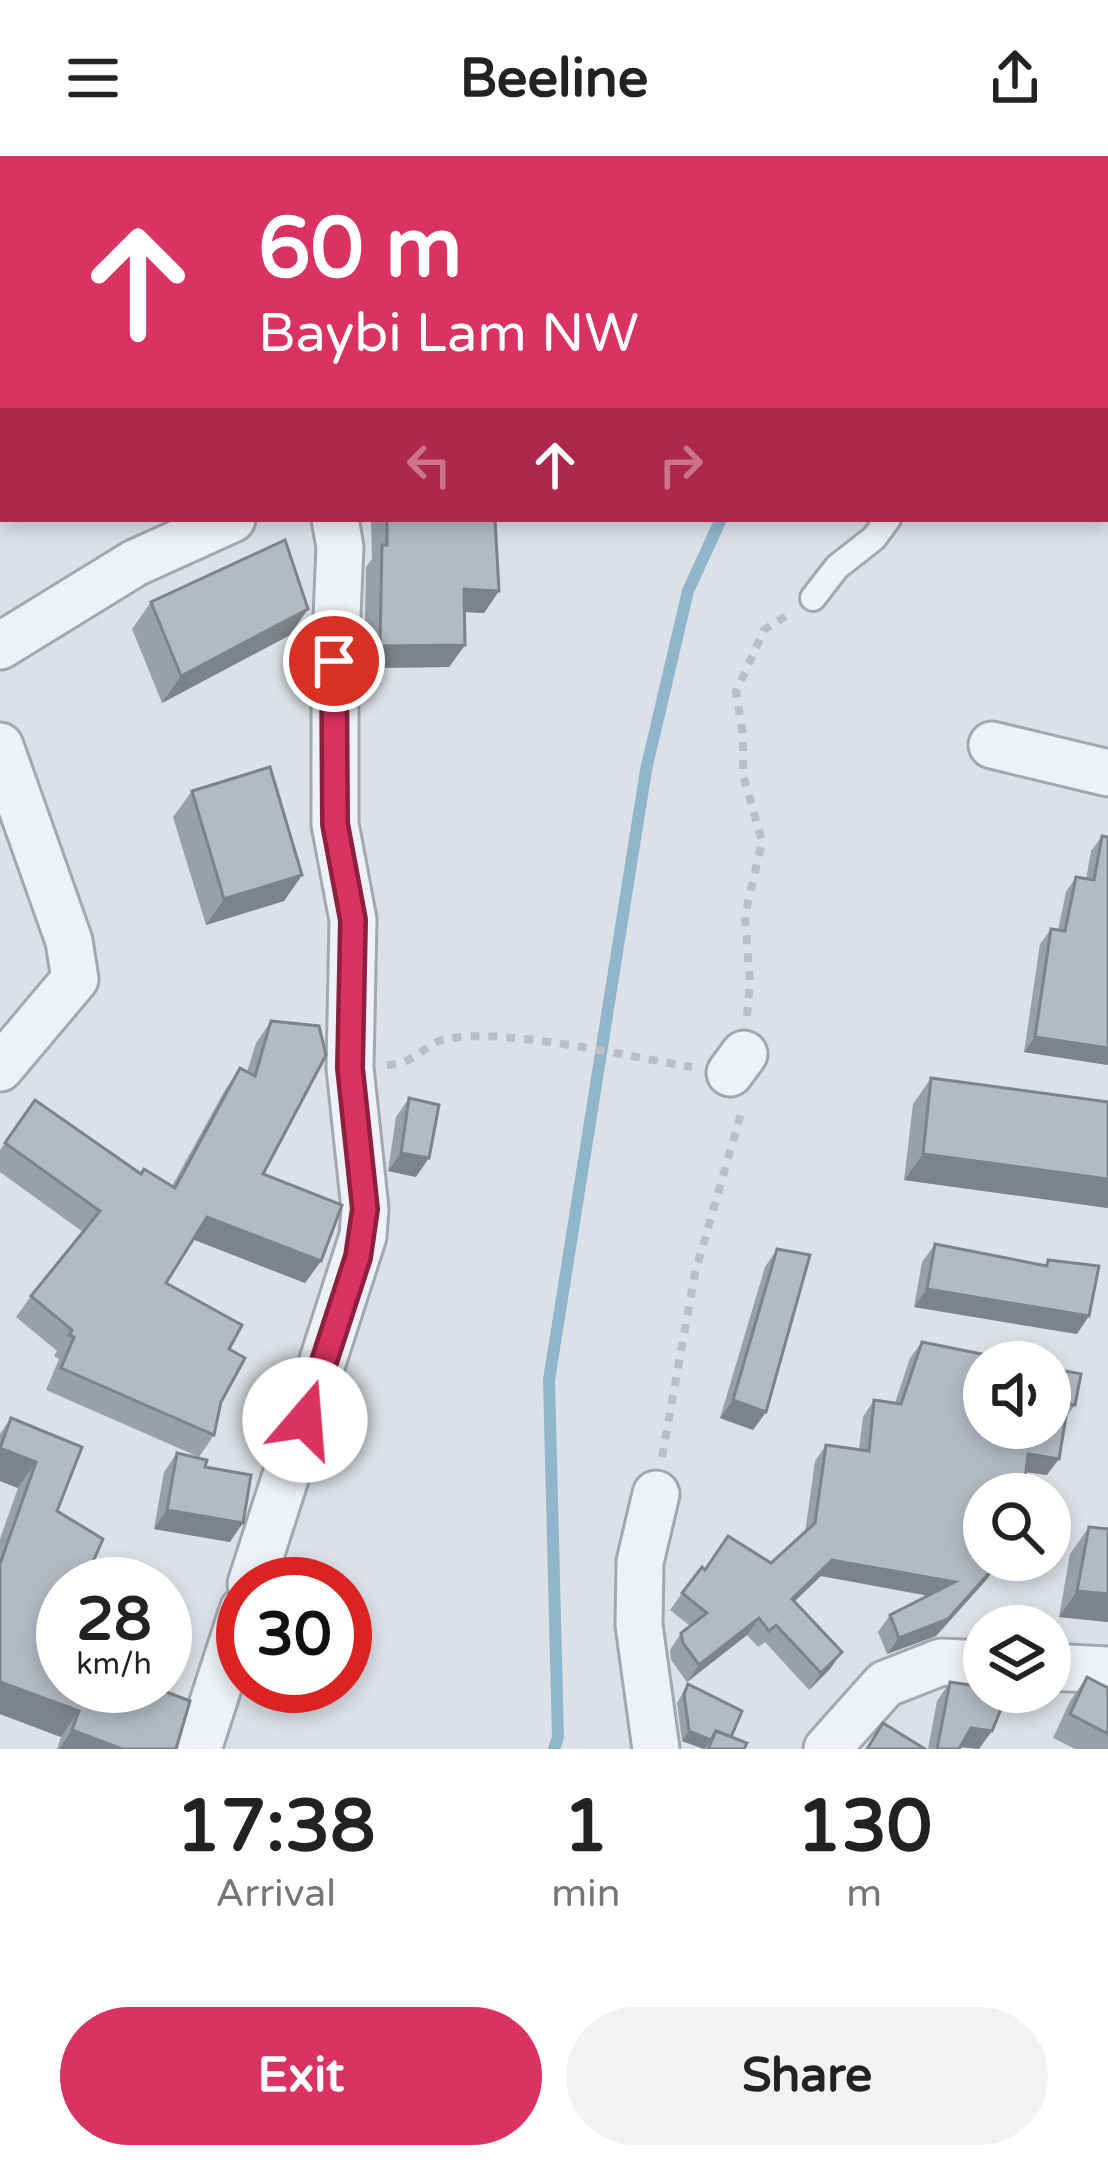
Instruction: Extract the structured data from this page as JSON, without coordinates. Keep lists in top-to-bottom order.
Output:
{
  "page": {
    "header": "Beeline",
    "turn": ["60 m", "Baybi Lam NW"],
    "speed": "28 km/h",
    "limit": "30",
    "eta": [
      "17:38",
      "Arrival",
      "1",
      "min",
      "130",
      "m"
    ],
    "buttons": ["Exit", "Share"]
  }
}
